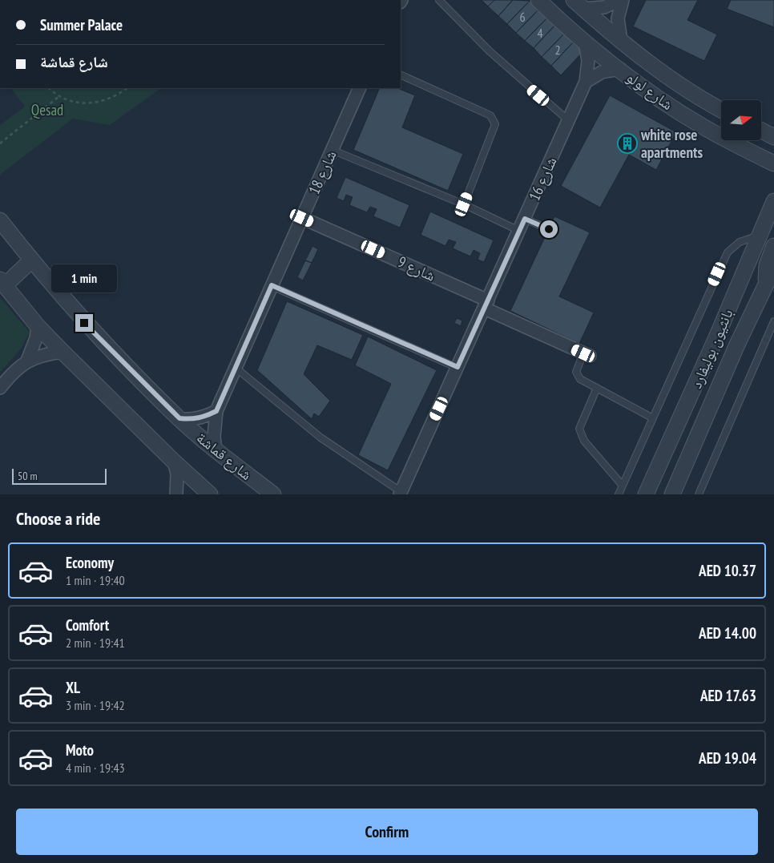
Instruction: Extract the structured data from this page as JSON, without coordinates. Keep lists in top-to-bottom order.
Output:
{
  "streets": {
    "street": [
      "شارع لولو",
      "شارع 18",
      "شارع 16",
      "شارع 9",
      "بانثيون بوليفارد",
      "شارع قماشة"
    ]
  },
  "crossings": [
    ["شارع لولو", "شارع 16"],
    ["شارع 18", "شارع 9"],
    ["شارع 18", "شارع قماشة"],
    ["شارع 16", "شارع 9"]
  ],
  "parks": ["Qesad"],
  "places": {
    "building": ["white rose apartments"]
  },
  "house_numbers": ["6", "4", "2"],
  "scale_bar": "50 m",
  "north": "right",
  "page": {
    "banner": ["Summer Palace", "شارع قماشة"],
    "bubble": "1 min",
    "scale": "50 m",
    "heading": "Choose a ride",
    "list": [
      {
        "name": "Economy",
        "note": "1 min · 19:40",
        "value": "AED 10.37"
      },
      {
        "name": "Comfort",
        "note": "2 min · 19:41",
        "value": "AED 14.00"
      },
      {
        "name": "XL",
        "note": "3 min · 19:42",
        "value": "AED 17.63"
      },
      {
        "name": "Moto",
        "note": "4 min · 19:43",
        "value": "AED 19.04"
      }
    ],
    "buttons": "Confirm"
  }
}
